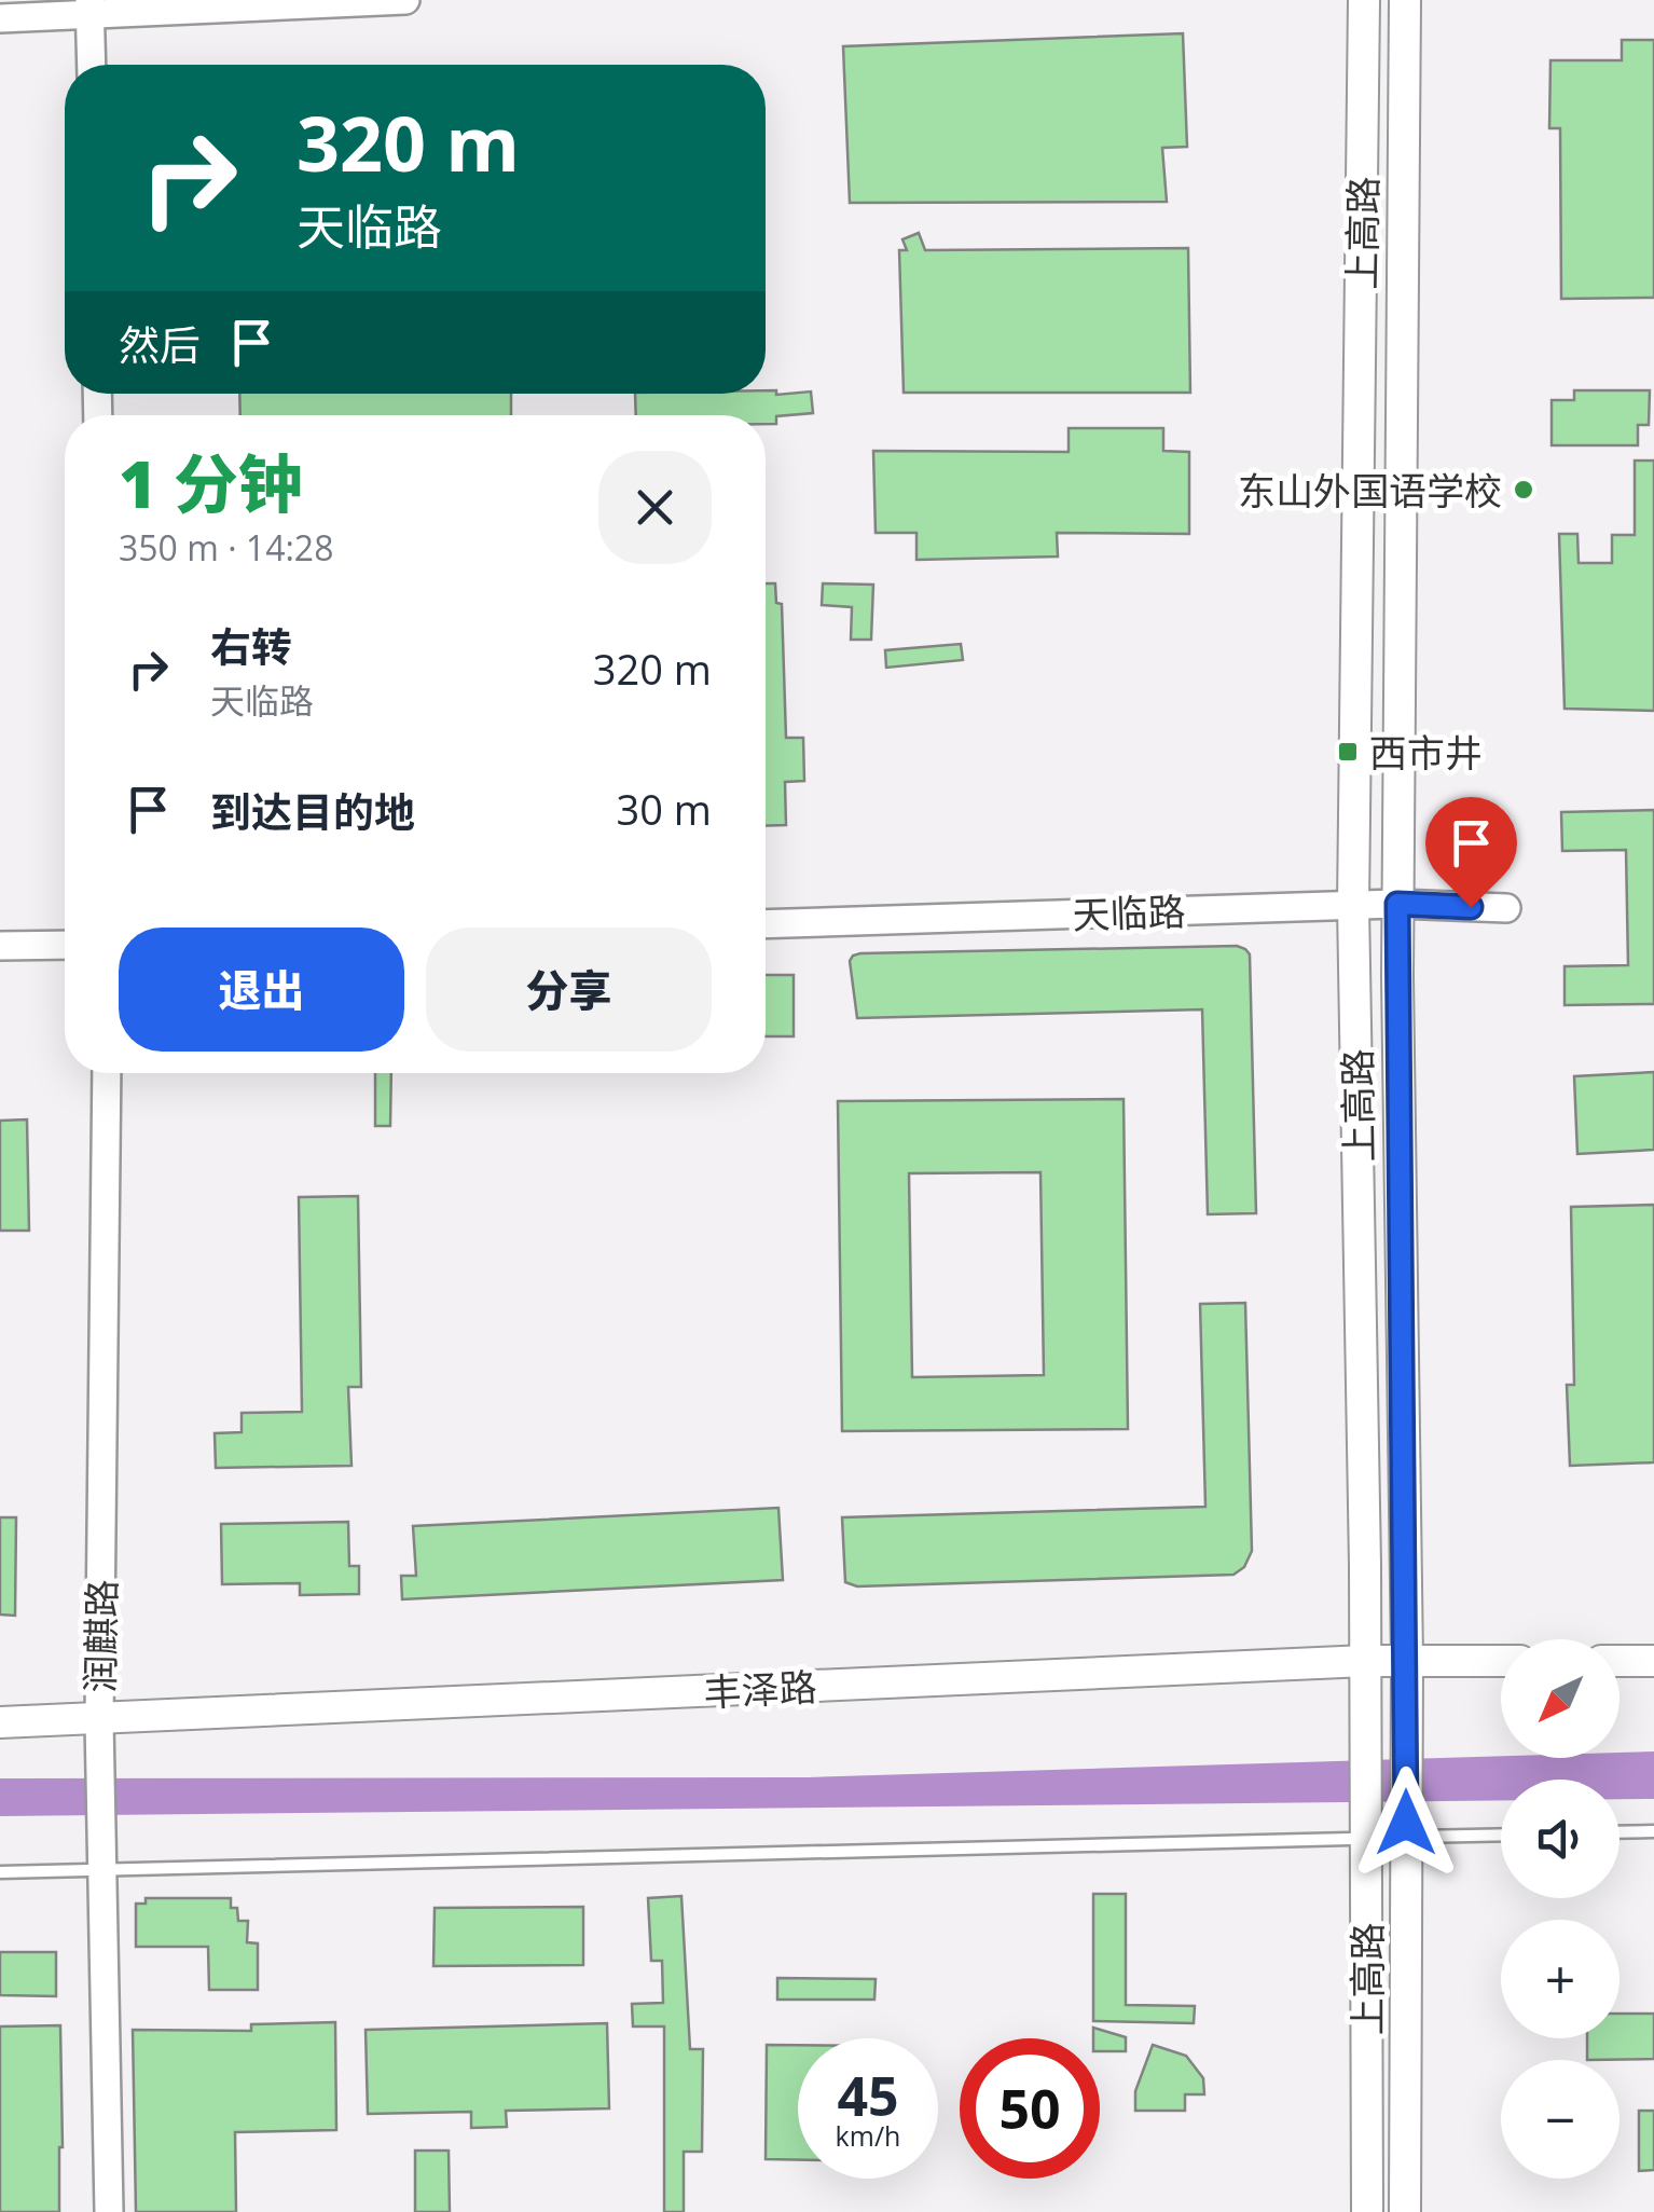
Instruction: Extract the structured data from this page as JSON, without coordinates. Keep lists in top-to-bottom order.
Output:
{
  "streets": {
    "main road": ["上高路", "丰泽路"],
    "street": ["天临路", "润麒路"]
  },
  "crossings": [
    ["上高路", "天临路"],
    ["上高路", "丰泽路"],
    ["润麒路", "丰泽路"]
  ],
  "places": {
    "other": ["东山外国语学校"],
    "transit": ["西市井"]
  },
  "north": "bottom left",
  "page": {
    "turn": ["320 m", "天临路"],
    "then": "然后",
    "heading": ["1 分钟", "350 m · 14:28"],
    "list": [
      {
        "name": "右转",
        "note": "天临路",
        "value": "320 m"
      },
      {
        "name": "到达目的地",
        "value": "30 m"
      }
    ],
    "buttons": ["退出", "分享"],
    "map_buttons": ["+", "−"],
    "speed": "45 km/h",
    "limit": "50"
  }
}
